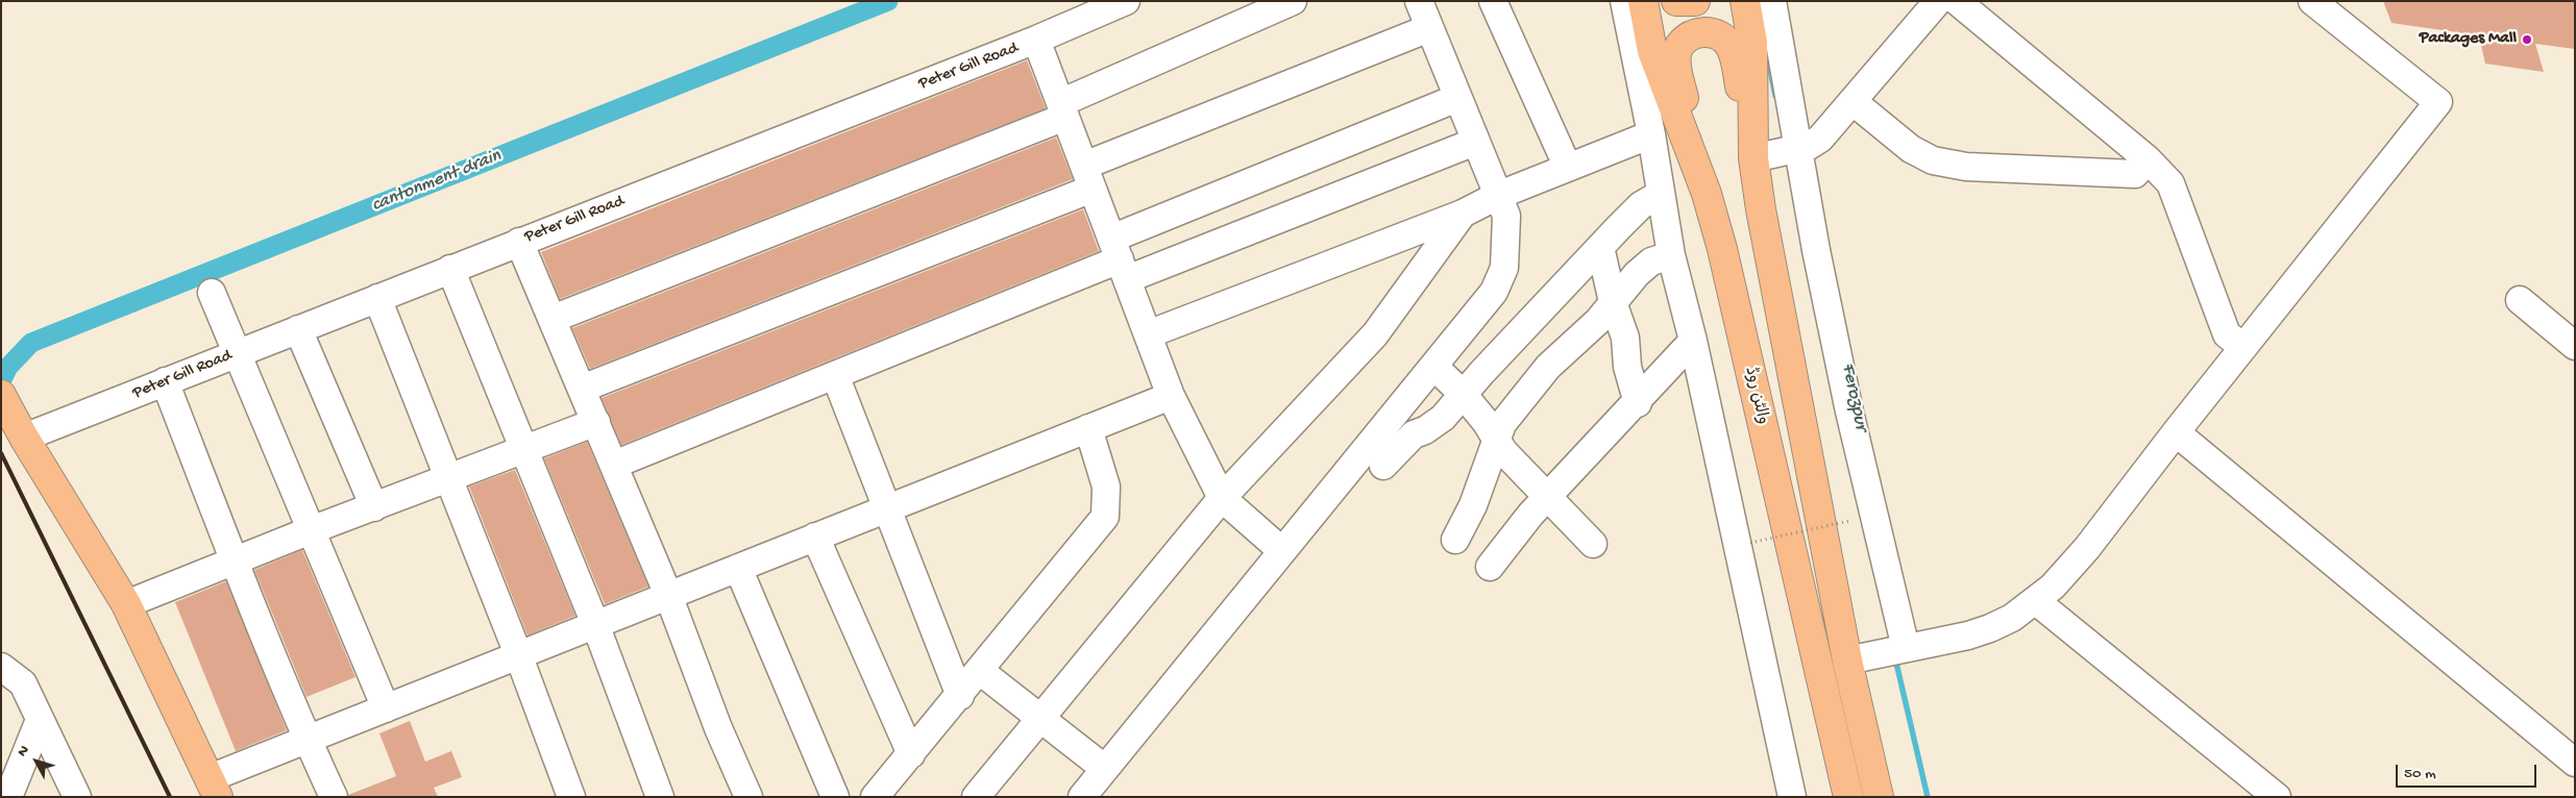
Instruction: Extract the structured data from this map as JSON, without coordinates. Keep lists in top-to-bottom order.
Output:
{
  "streets": {
    "main road": ["والٹن روڈ"],
    "street": ["Peter Gill Road"]
  },
  "water": ["cantonment drain", "Ferozpur"],
  "places": ["Packages Mall"],
  "scale_bar": "50 m",
  "north": "top left"
}
